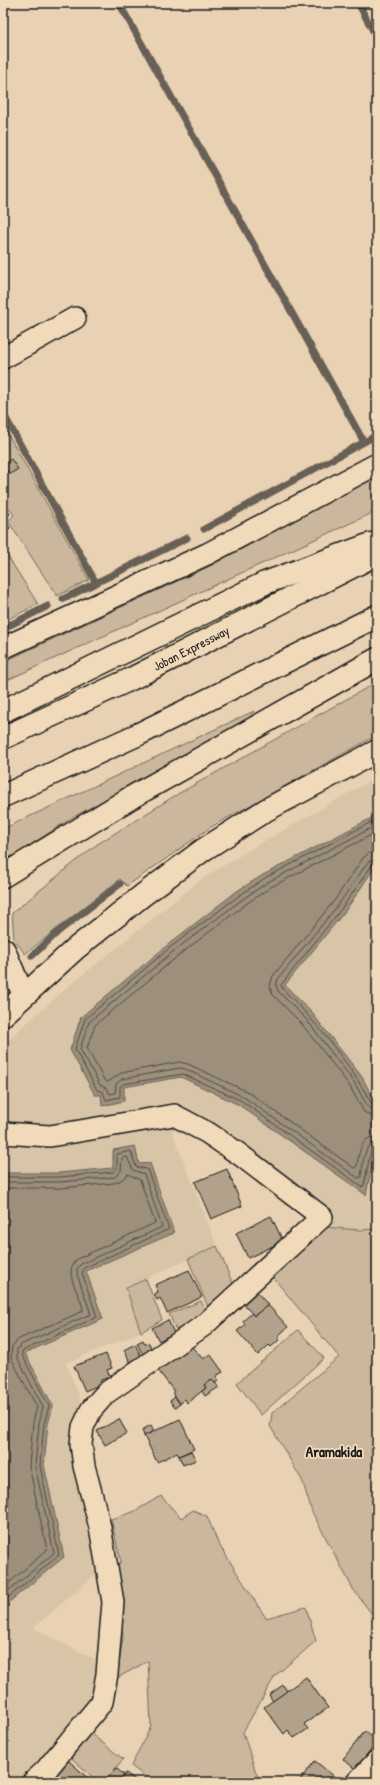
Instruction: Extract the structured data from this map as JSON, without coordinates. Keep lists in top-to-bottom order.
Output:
{
  "streets": {
    "main road": ["Joban Expressway"]
  },
  "districts": ["Aramakida"]
}
